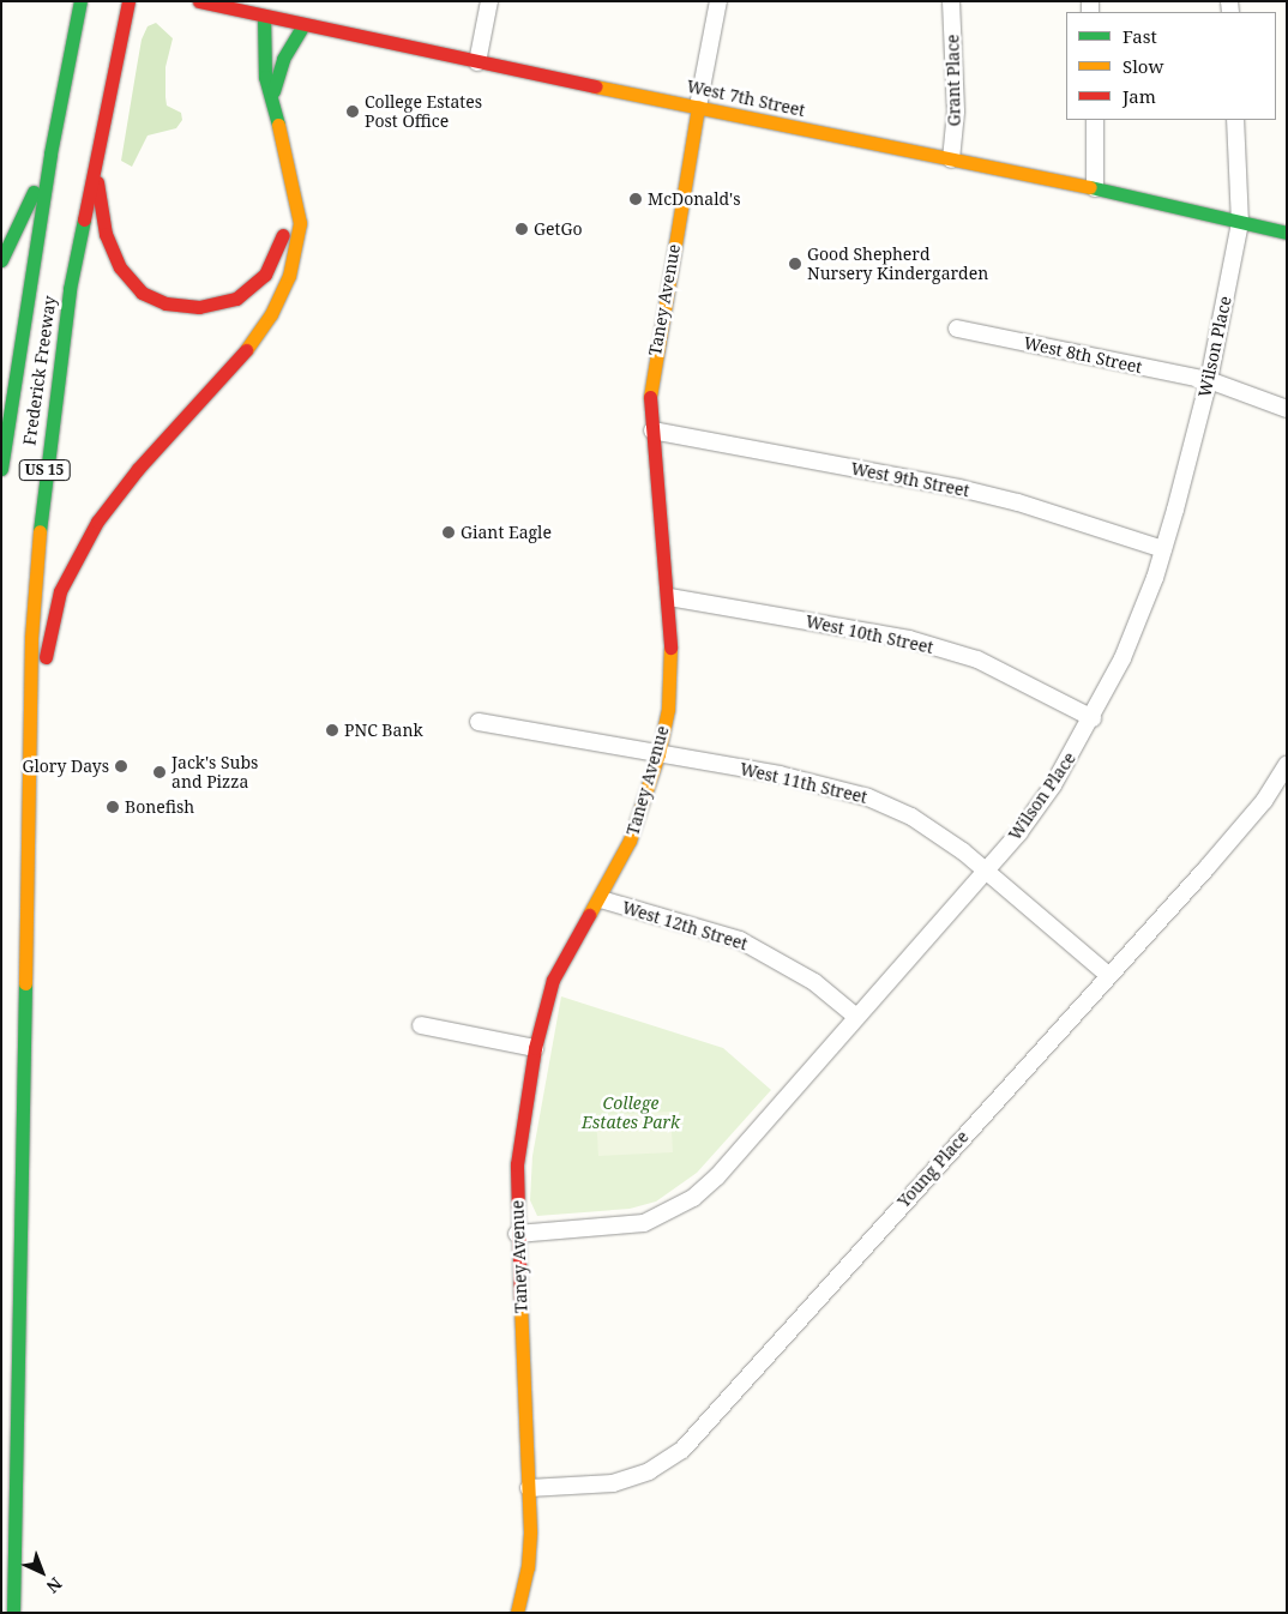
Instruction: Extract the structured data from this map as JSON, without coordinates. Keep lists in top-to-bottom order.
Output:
{
  "streets": {
    "main road": [
      "West 7th Street",
      "Taney Avenue",
      "Frederick Freeway",
      "US 15"
    ],
    "street": [
      "Grant Place",
      "Wilson Place",
      "West 8th Street",
      "West 9th Street",
      "West 10th Street",
      "West 11th Street",
      "West 12th Street",
      "Young Place"
    ]
  },
  "crossings": [
    ["Grant Place", "West 7th Street"],
    ["West 7th Street", "Taney Avenue"],
    ["West 7th Street", "Wilson Place"],
    ["Taney Avenue", "Wilson Place"],
    ["Taney Avenue", "West 9th Street"],
    ["Taney Avenue", "West 10th Street"],
    ["Taney Avenue", "West 11th Street"],
    ["Taney Avenue", "West 12th Street"],
    ["Taney Avenue", "Young Place"],
    ["Wilson Place", "West 8th Street"],
    ["Wilson Place", "West 9th Street"],
    ["Wilson Place", "West 10th Street"],
    ["Wilson Place", "West 11th Street"],
    ["Wilson Place", "West 12th Street"],
    ["West 11th Street", "Young Place"]
  ],
  "parks": ["College Estates Park"],
  "places": [
    "College Estates Post Office",
    "McDonald's",
    "GetGo",
    "Good Shepherd Nursery Kindergarden",
    "Giant Eagle",
    "PNC Bank",
    "Glory Days",
    "Jack's Subs and Pizza",
    "Bonefish"
  ],
  "legend": ["Fast", "Slow", "Jam"],
  "north": "bottom right"
}
